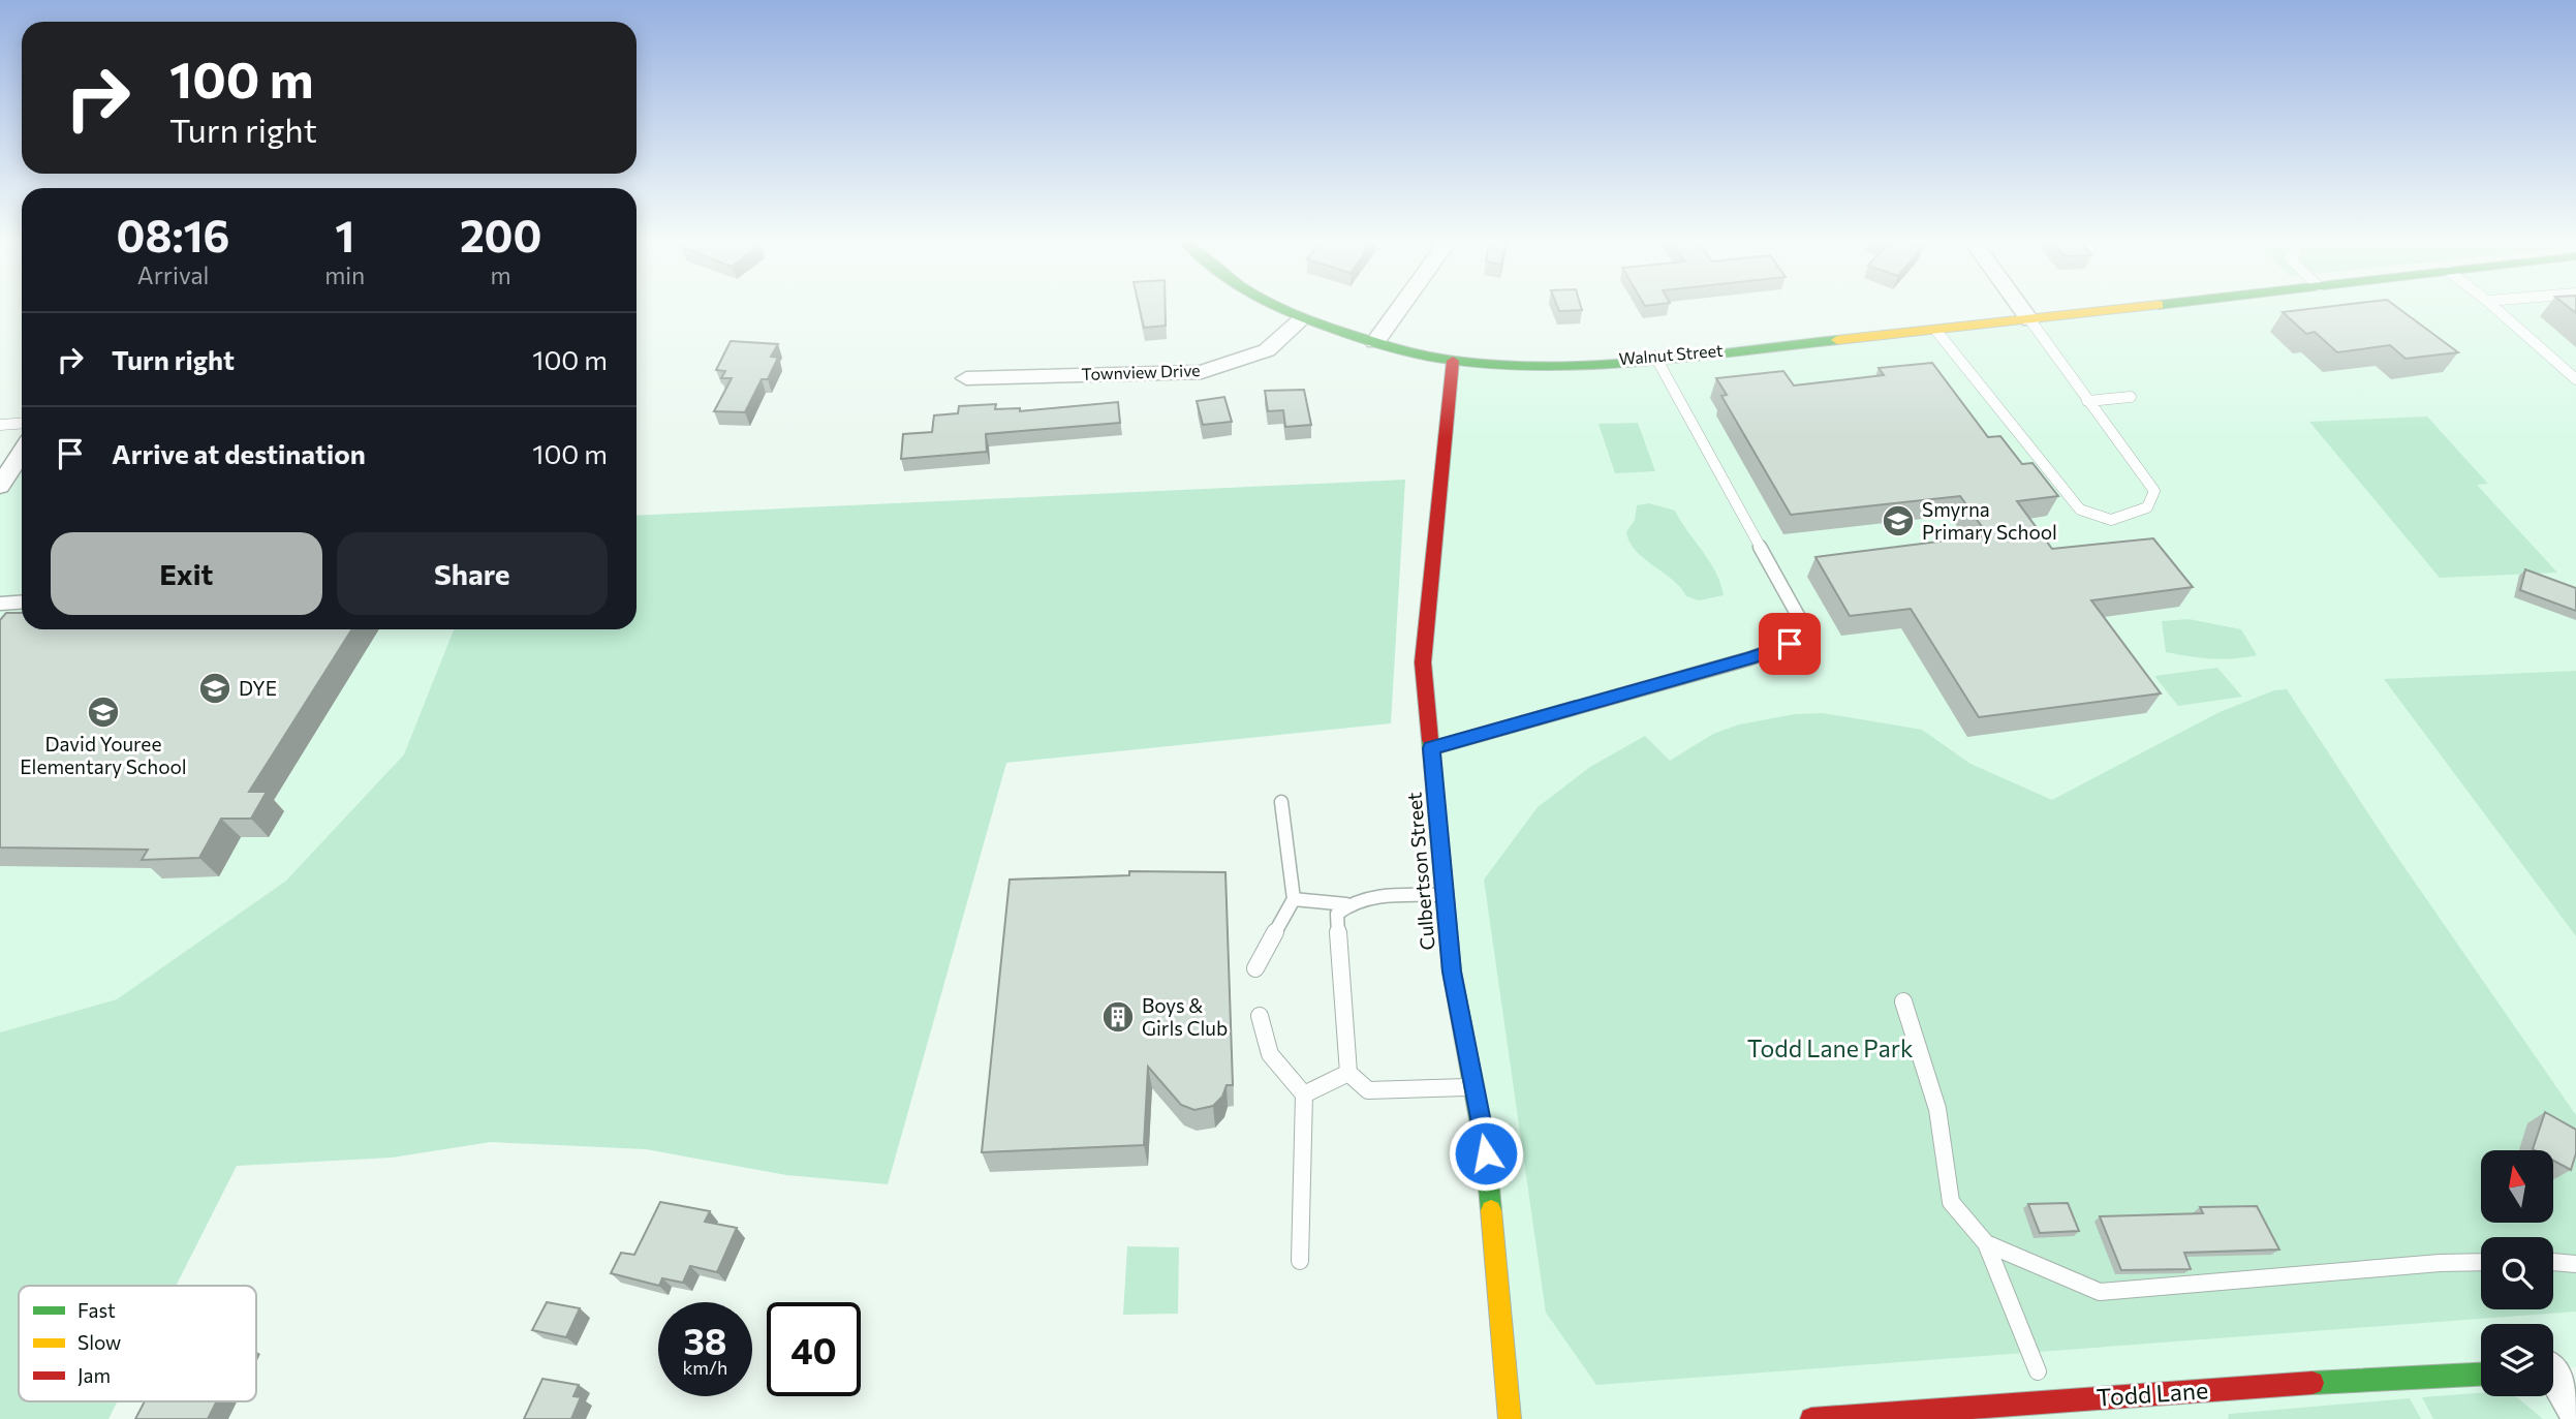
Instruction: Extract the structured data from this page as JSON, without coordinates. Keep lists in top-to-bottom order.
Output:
{
  "streets": {
    "street": [
      "Walnut Street",
      "Townview Drive",
      "Culbertson Street",
      "Todd Lane"
    ]
  },
  "crossings": [
    ["Walnut Street", "Townview Drive"],
    ["Walnut Street", "Culbertson Street"]
  ],
  "parks": ["Todd Lane Park"],
  "places": {
    "school or university": ["Smyrna Primary School", "DYE", "David Youree Elementary School"],
    "building": ["Boys & Girls Club"]
  },
  "legend": ["Fast", "Slow", "Jam"],
  "north": "top",
  "page": {
    "turn": ["100 m", "Turn right"],
    "eta": [
      "08:16",
      "Arrival",
      "1",
      "min",
      "200",
      "m"
    ],
    "list": [
      {
        "name": "Turn right",
        "value": "100 m"
      },
      {
        "name": "Arrive at destination",
        "value": "100 m"
      }
    ],
    "buttons": ["Exit", "Share"],
    "speed": "38 km/h",
    "limit": "40"
  }
}
